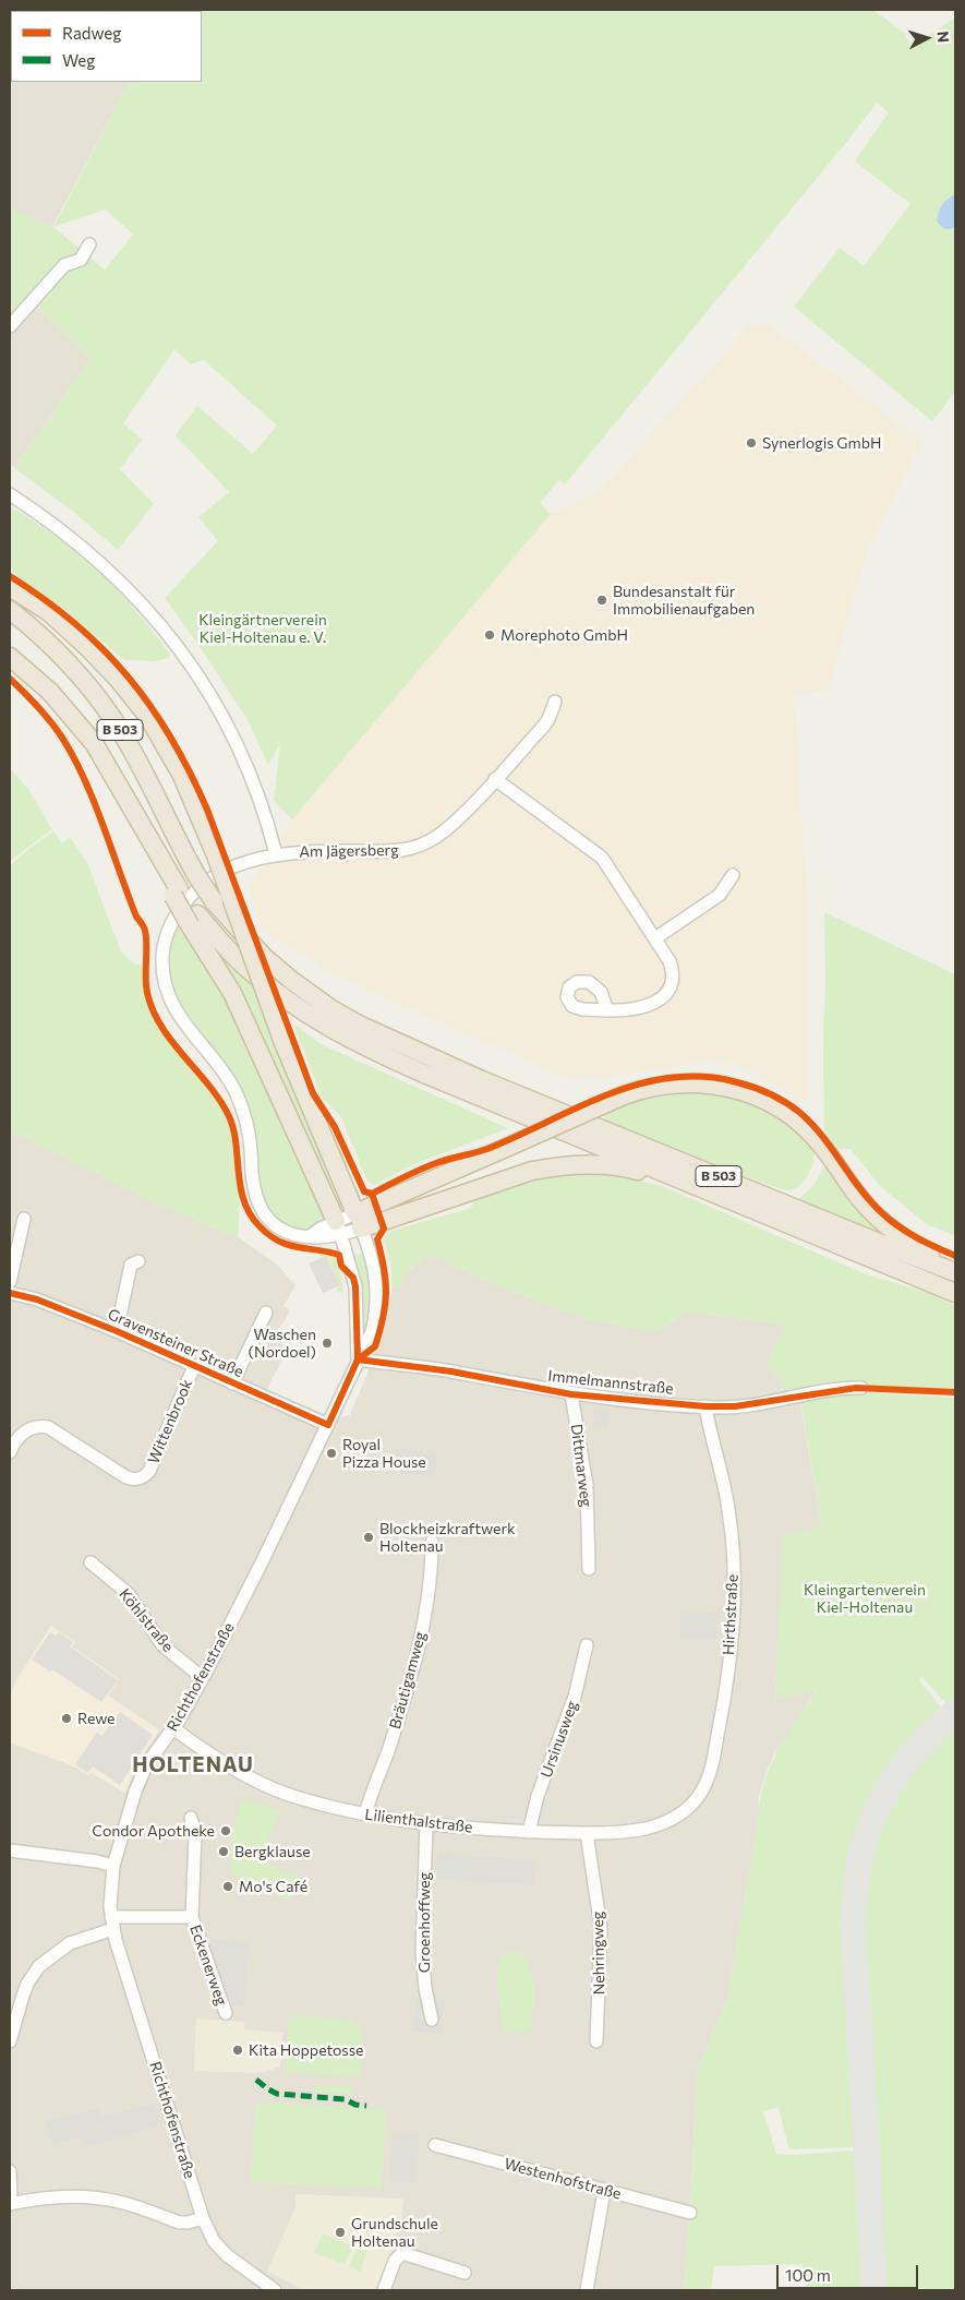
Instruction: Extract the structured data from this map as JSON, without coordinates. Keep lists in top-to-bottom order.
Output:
{
  "streets": {
    "highway": ["B 503"],
    "street": [
      "Am Jägersberg",
      "Gravensteiner Straße",
      "Immelmannstraße",
      "Wittenbrook",
      "Dittmarweg",
      "Hirthstraße",
      "Köhlstraße",
      "Richthofenstraße",
      "Bräutigamweg",
      "Ursinusweg",
      "Lilienthalstraße",
      "Groenhoffweg",
      "Nehringweg",
      "Eckenerweg",
      "Westenhofstraße"
    ]
  },
  "crossings": [
    ["Gravensteiner Straße", "Wittenbrook"],
    ["Gravensteiner Straße", "Richthofenstraße"],
    ["Immelmannstraße", "Dittmarweg"],
    ["Immelmannstraße", "Hirthstraße"],
    ["Immelmannstraße", "Richthofenstraße"],
    ["Hirthstraße", "Lilienthalstraße"],
    ["Köhlstraße", "Richthofenstraße"],
    ["Richthofenstraße", "Lilienthalstraße"],
    ["Richthofenstraße", "Eckenerweg"],
    ["Bräutigamweg", "Lilienthalstraße"],
    ["Ursinusweg", "Lilienthalstraße"],
    ["Lilienthalstraße", "Groenhoffweg"],
    ["Lilienthalstraße", "Nehringweg"]
  ],
  "districts": ["HOLTENAU"],
  "parks": ["Kleingärtnerverein Kiel-Holtenau e. V.", "Kleingartenverein Kiel-Holtenau"],
  "places": [
    "Synerlogis GmbH",
    "Bundesanstalt für Immobilienaufgaben",
    "Morephoto GmbH",
    "Waschen (Nordoel)",
    "Royal Pizza House",
    "Blockheizkraftwerk Holtenau",
    "Rewe",
    "Condor Apotheke",
    "Bergklause",
    "Mo's Café",
    "Kita Hoppetosse",
    "Grundschule Holtenau"
  ],
  "legend": ["Radweg", "Weg"],
  "scale_bar": "100 m",
  "north": "right"
}
